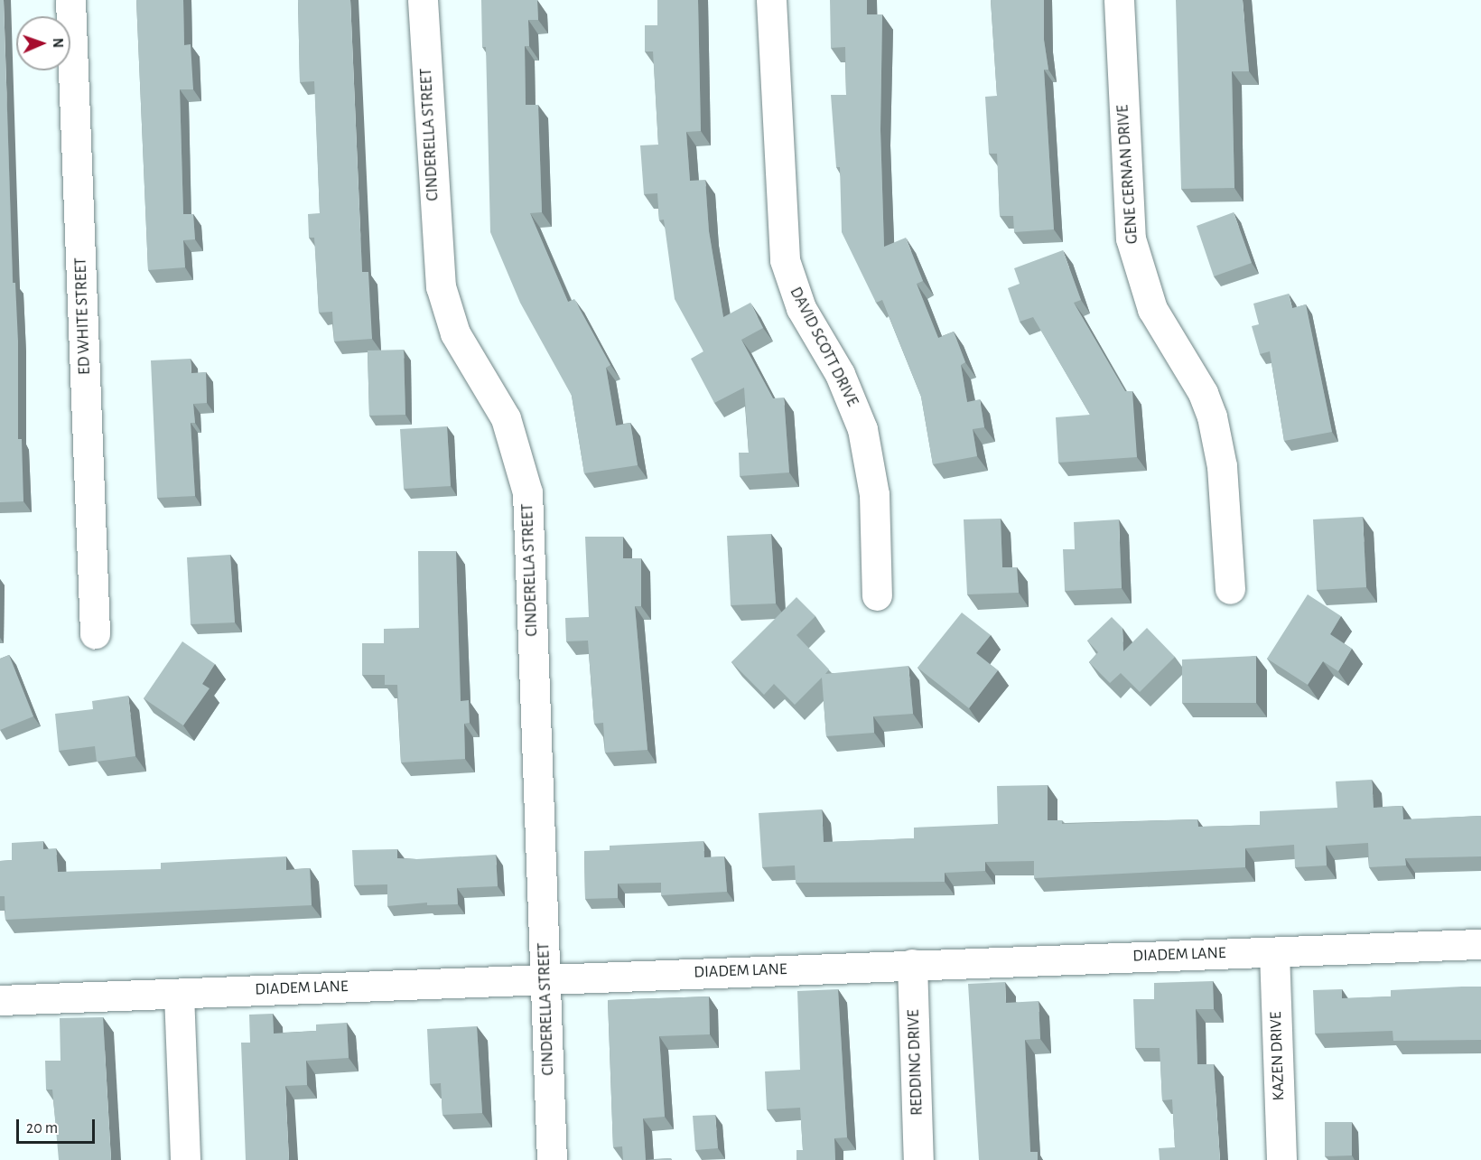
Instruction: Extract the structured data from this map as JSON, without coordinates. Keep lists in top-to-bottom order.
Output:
{
  "streets": {
    "street": [
      "CINDERELLA STREET",
      "GENE CERNAN DRIVE",
      "ED WHITE STREET",
      "DAVID SCOTT DRIVE",
      "DIADEM LANE",
      "KAZEN DRIVE",
      "REDDING DRIVE"
    ]
  },
  "crossings": [
    ["CINDERELLA STREET", "DIADEM LANE"],
    ["DIADEM LANE", "KAZEN DRIVE"],
    ["DIADEM LANE", "REDDING DRIVE"]
  ],
  "scale_bar": "20 m",
  "north": "right"
}
